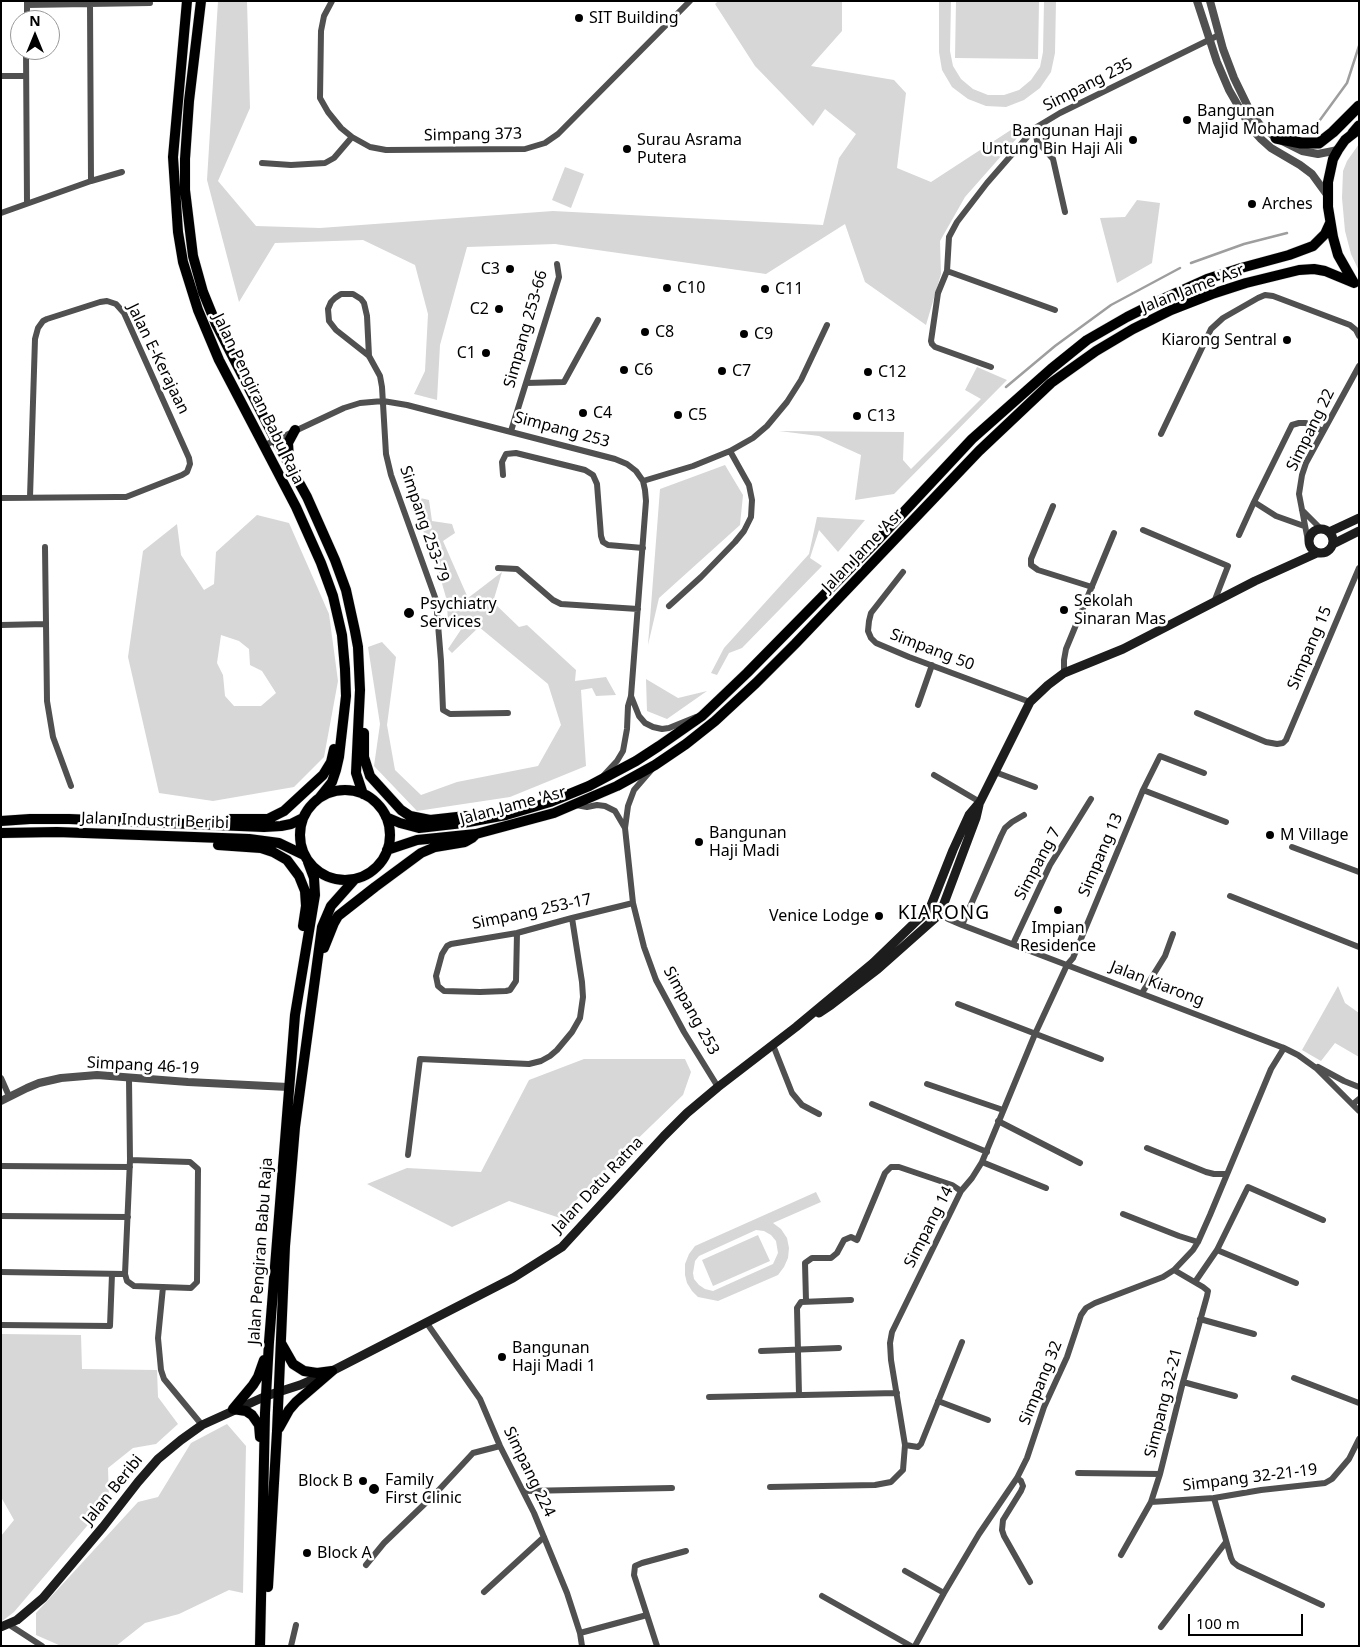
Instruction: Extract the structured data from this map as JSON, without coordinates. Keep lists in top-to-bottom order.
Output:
{
  "streets": {
    "main road": [
      "Jalan Jame 'Asr",
      "Jalan Pengiran Babu Raja",
      "Jalan Industri Beribi",
      "Jalan Datu Ratna",
      "Jalan Beribi"
    ],
    "street": [
      "Simpang 235",
      "Simpang 373",
      "Simpang 253-66",
      "Jalan E-Kerajaan",
      "Simpang 253",
      "Simpang 22",
      "Simpang 253-79",
      "Simpang 15",
      "Simpang 50",
      "Simpang 13",
      "Simpang 7",
      "Simpang 253-17",
      "Jalan Kiarong",
      "Simpang 46-19",
      "Simpang 14",
      "Simpang 32",
      "Simpang 32-21",
      "Simpang 224",
      "Simpang 32-21-19"
    ]
  },
  "crossings": [
    ["Jalan Jame 'Asr", "Jalan Pengiran Babu Raja"],
    ["Jalan Jame 'Asr", "Simpang 253"],
    ["Jalan Jame 'Asr", "Jalan Industri Beribi"],
    ["Simpang 253-66", "Simpang 253"],
    ["Jalan Pengiran Babu Raja", "Simpang 253"],
    ["Jalan Pengiran Babu Raja", "Jalan Industri Beribi"],
    ["Jalan Pengiran Babu Raja", "Simpang 46-19"],
    ["Jalan Pengiran Babu Raja", "Jalan Datu Ratna"],
    ["Jalan Pengiran Babu Raja", "Jalan Beribi"],
    ["Simpang 253", "Simpang 253-79"],
    ["Simpang 253", "Simpang 253-17"],
    ["Simpang 253", "Jalan Datu Ratna"],
    ["Simpang 22", "Jalan Datu Ratna"],
    ["Simpang 50", "Jalan Datu Ratna"],
    ["Simpang 13", "Jalan Kiarong"],
    ["Simpang 13", "Simpang 14"],
    ["Simpang 7", "Jalan Kiarong"],
    ["Jalan Kiarong", "Jalan Datu Ratna"],
    ["Jalan Kiarong", "Simpang 14"],
    ["Jalan Kiarong", "Simpang 32"],
    ["Jalan Datu Ratna", "Simpang 224"],
    ["Jalan Datu Ratna", "Jalan Beribi"],
    ["Simpang 32", "Simpang 32-21"],
    ["Simpang 32-21", "Simpang 32-21-19"]
  ],
  "districts": ["KIARONG"],
  "places": [
    "SIT Building",
    "Bangunan Majid Mohamad",
    "Bangunan Haji Untung Bin Haji Ali",
    "Surau Asrama Putera",
    "Arches",
    "C3",
    "C10",
    "C11",
    "C2",
    "C8",
    "C9",
    "Kiarong Sentral",
    "C1",
    "C6",
    "C7",
    "C12",
    "C4",
    "C5",
    "C13",
    "Sekolah Sinaran Mas",
    "Psychiatry Services",
    "M Village",
    "Bangunan Haji Madi",
    "Impian Residence",
    "Venice Lodge",
    "Bangunan Haji Madi 1",
    "Block B",
    "Family First Clinic",
    "Block A"
  ],
  "scale_bar": "100 m",
  "north": "top"
}
